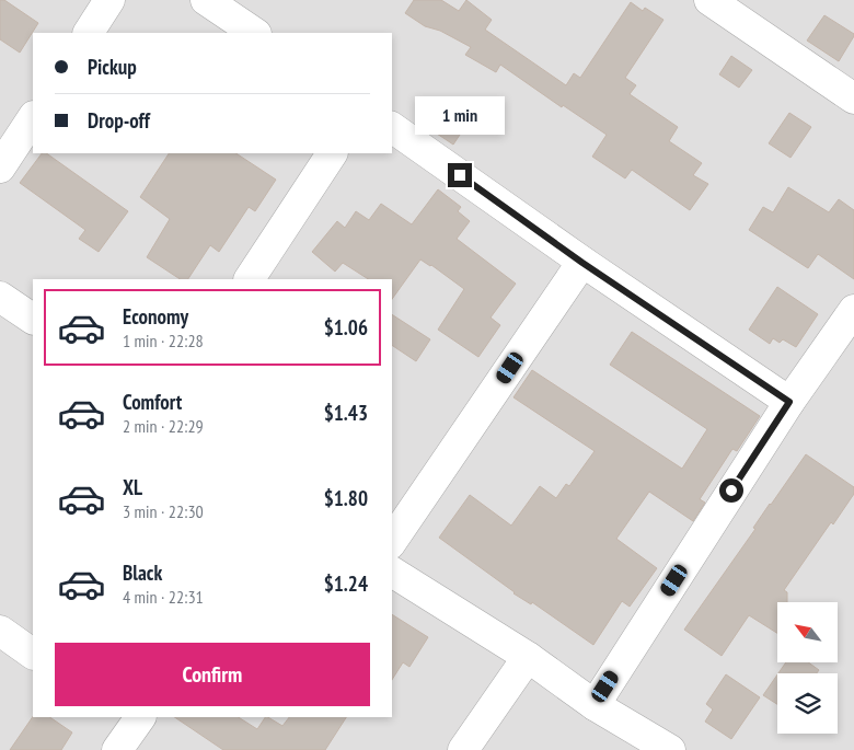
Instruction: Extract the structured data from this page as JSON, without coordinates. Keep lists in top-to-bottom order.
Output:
{
  "north": "top left",
  "page": {
    "banner": ["Pickup", "Drop-off"],
    "bubble": "1 min",
    "list": [
      {
        "name": "Economy",
        "note": "1 min · 22:28",
        "value": "$1.06"
      },
      {
        "name": "Comfort",
        "note": "2 min · 22:29",
        "value": "$1.43"
      },
      {
        "name": "XL",
        "note": "3 min · 22:30",
        "value": "$1.80"
      },
      {
        "name": "Black",
        "note": "4 min · 22:31",
        "value": "$1.24"
      }
    ],
    "buttons": "Confirm"
  }
}
